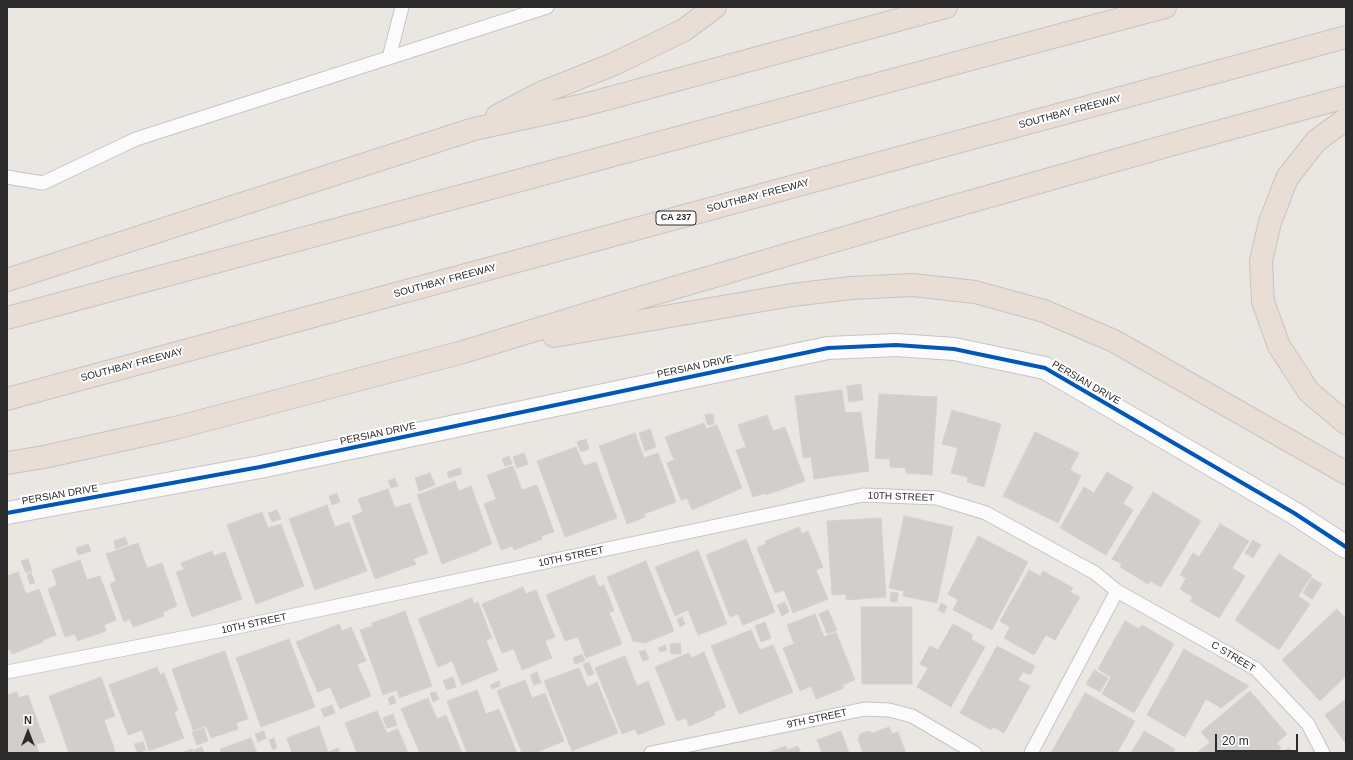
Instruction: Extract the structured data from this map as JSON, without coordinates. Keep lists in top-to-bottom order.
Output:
{
  "streets": {
    "highway": ["SOUTHBAY FREEWAY", "CA 237"],
    "street": ["PERSIAN DRIVE"],
    "lane": ["10TH STREET", "C STREET", "9TH STREET"]
  },
  "crossings": [
    ["10TH STREET", "C STREET"]
  ],
  "scale_bar": "20 m",
  "north": "top"
}
